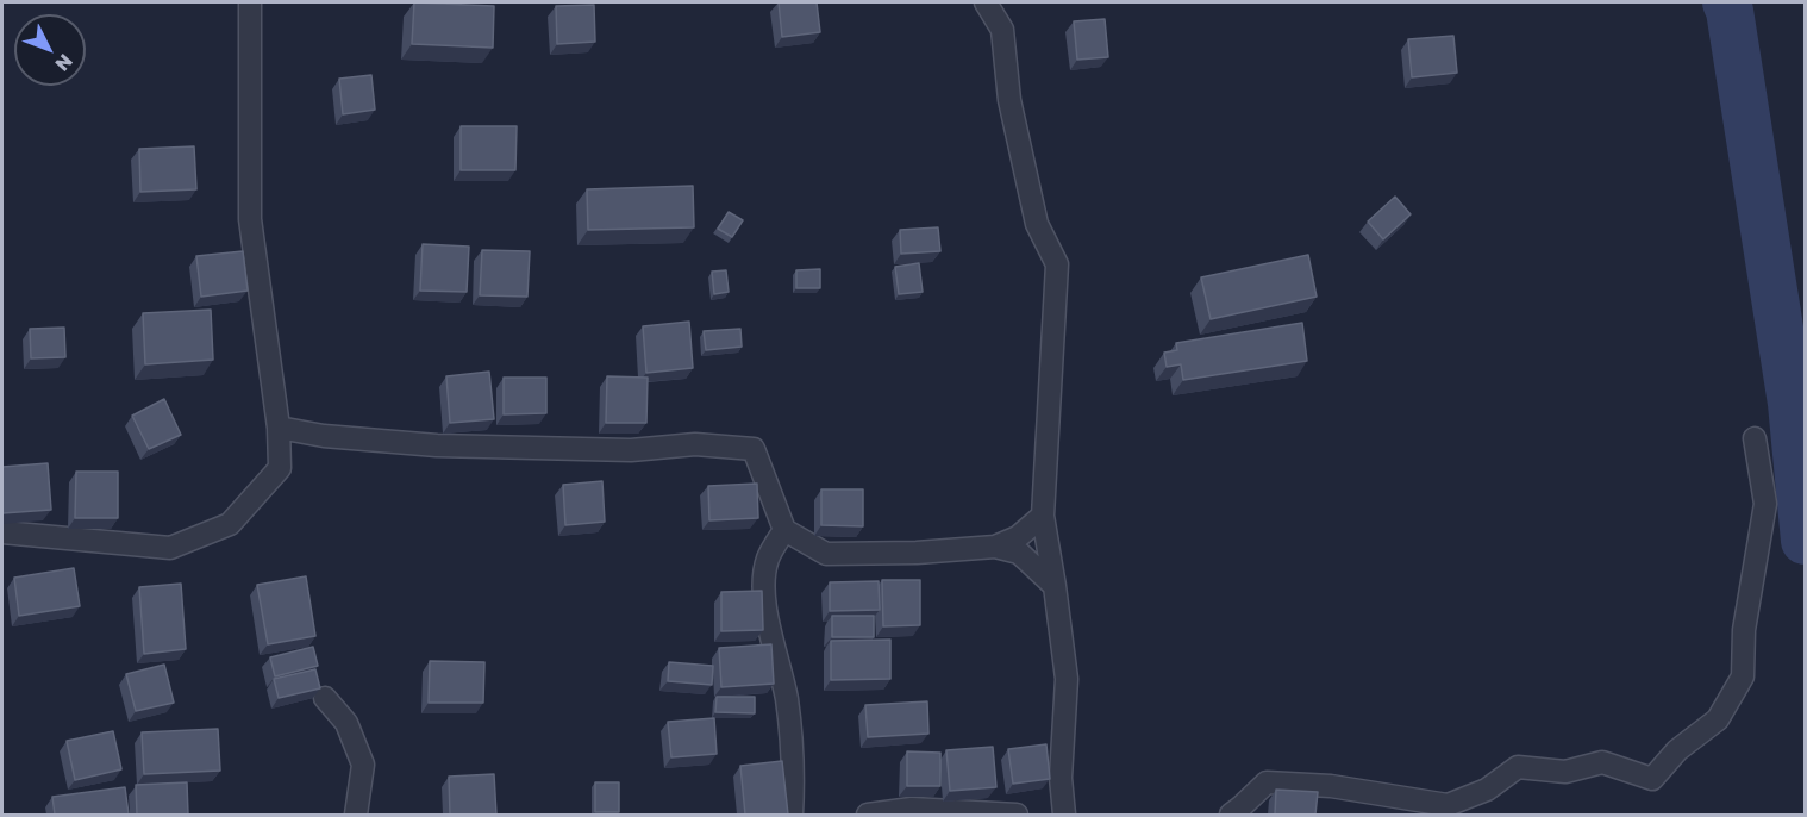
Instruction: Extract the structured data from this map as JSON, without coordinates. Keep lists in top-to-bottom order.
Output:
{
  "north": "bottom right"
}
